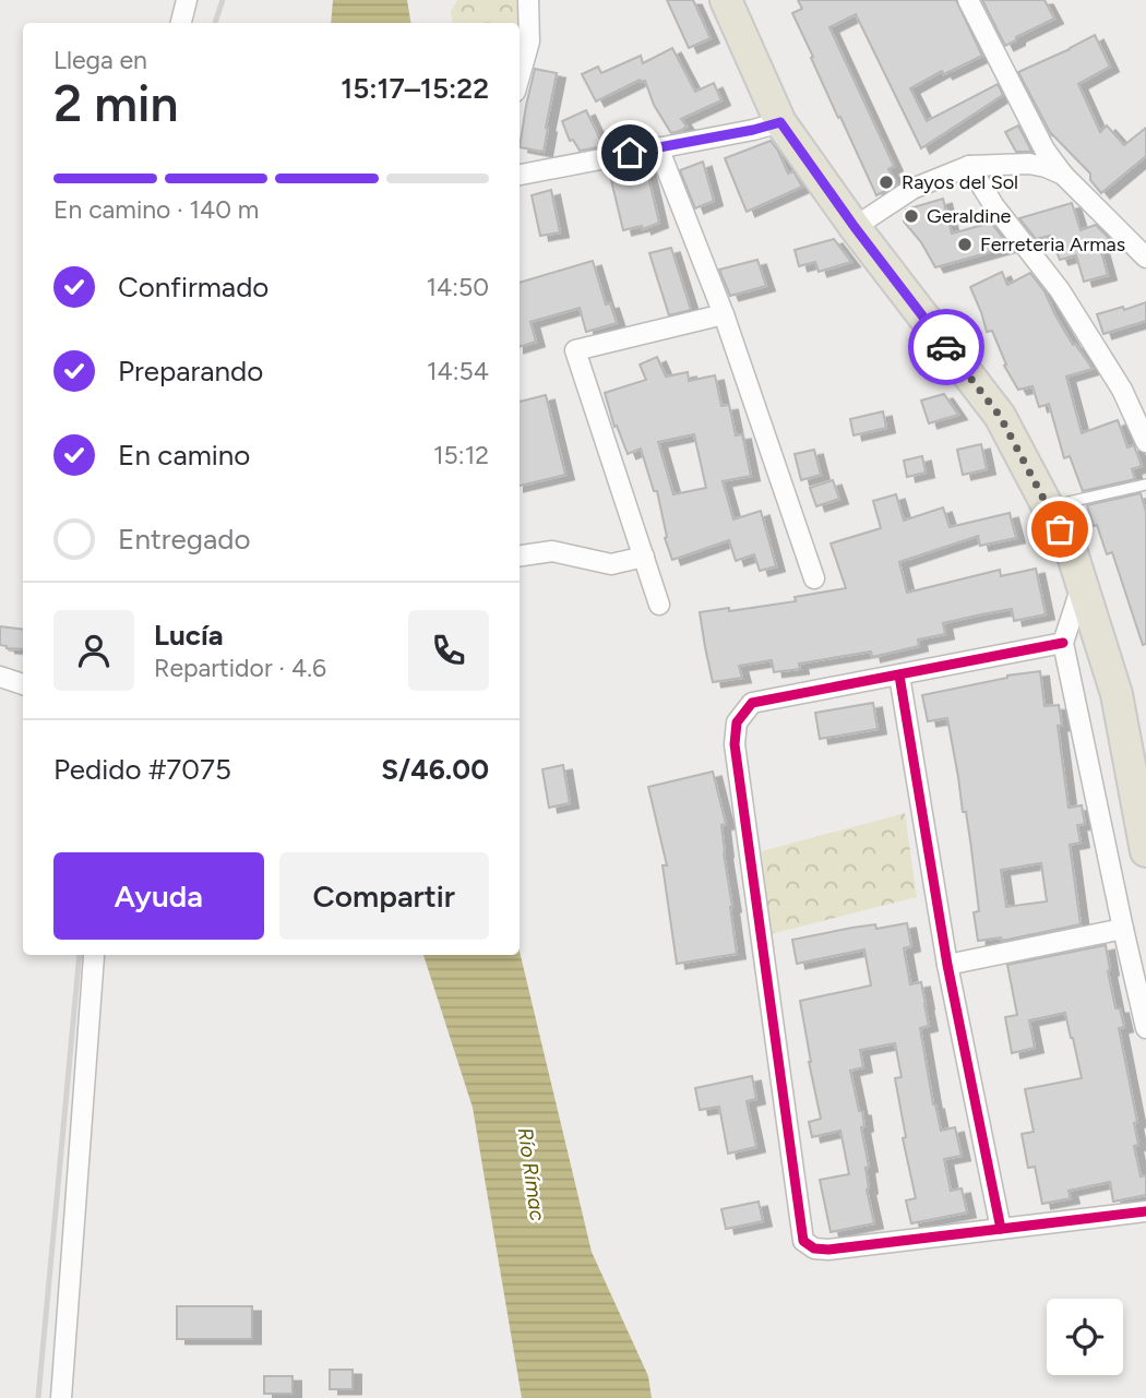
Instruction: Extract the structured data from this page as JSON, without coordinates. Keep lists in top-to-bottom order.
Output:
{
  "water": ["Río Rímac"],
  "places": ["Rayos del Sol", "Geraldine", "Ferreteria Armas"],
  "page": {
    "heading": ["2 min", "Llega en", "15:17–15:22"],
    "panel": [
      "Lucía",
      "Repartidor · 4.6",
      "Pedido #7075",
      "S/46.00"
    ],
    "bar": "En camino · 140 m",
    "list": [
      ["Confirmado", "14:50"],
      ["Preparando", "14:54"],
      ["En camino", "15:12"],
      "Entregado"
    ],
    "buttons": ["Ayuda", "Compartir"]
  }
}
